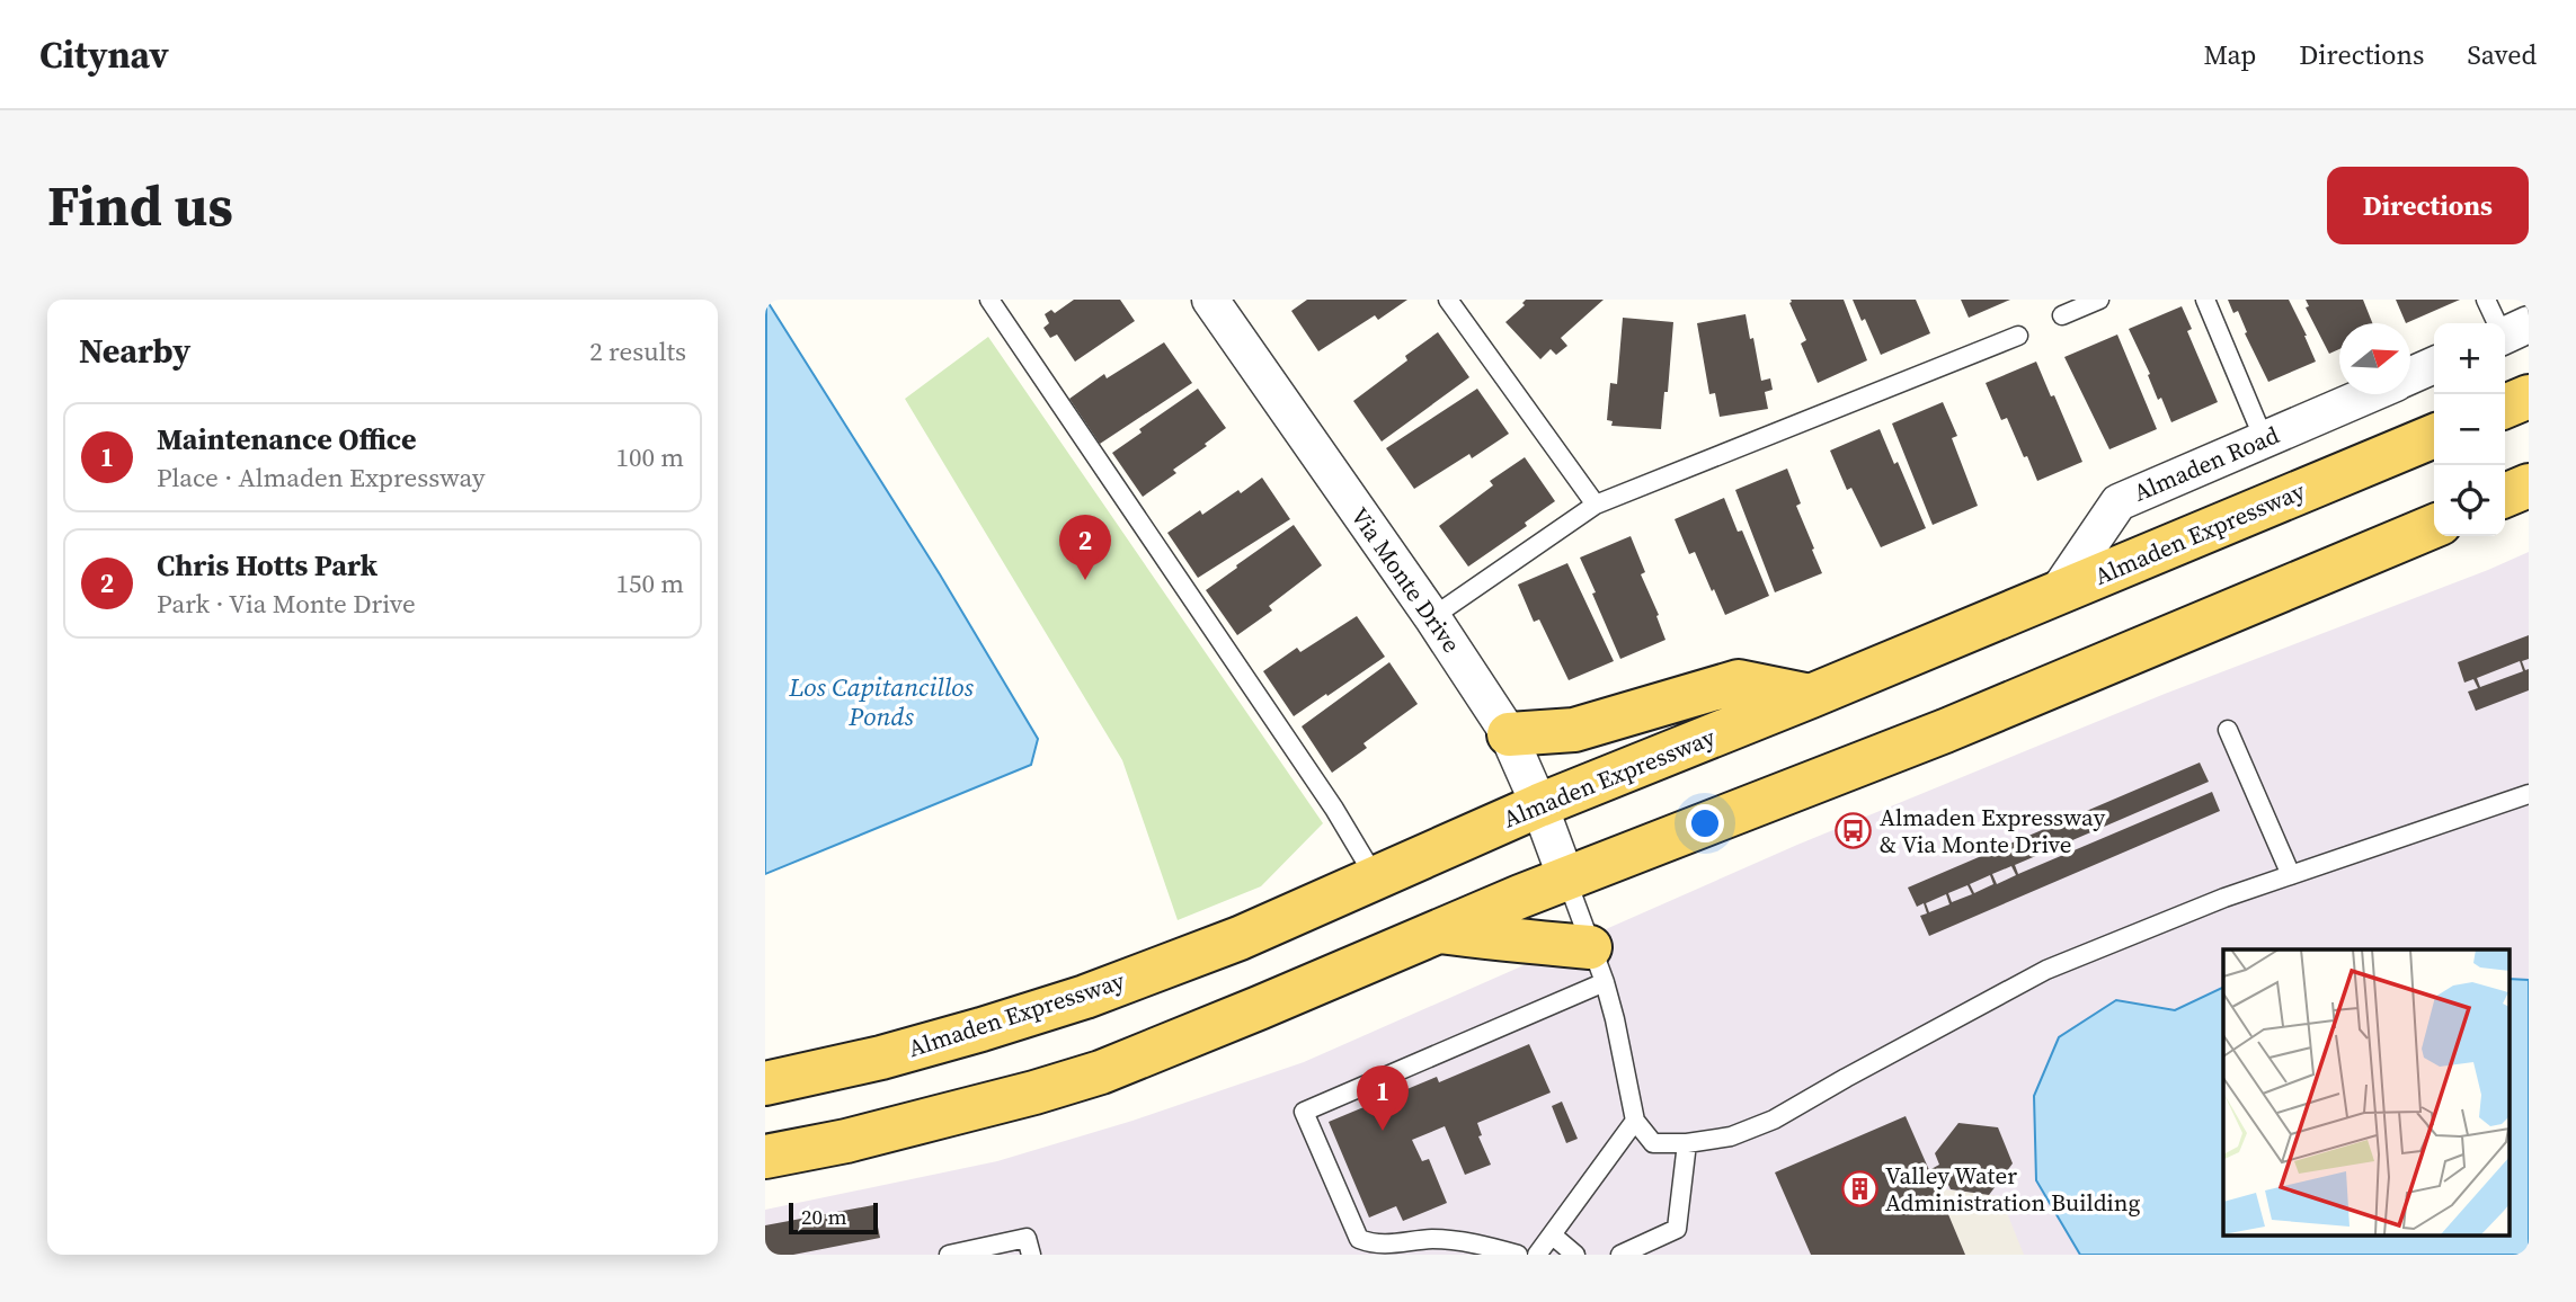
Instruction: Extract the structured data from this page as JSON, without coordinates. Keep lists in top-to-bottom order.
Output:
{
  "streets": {
    "main road": ["Almaden Expressway"],
    "street": ["Almaden Road", "Via Monte Drive"]
  },
  "crossings": [
    ["Almaden Road", "Almaden Expressway"],
    ["Almaden Expressway", "Via Monte Drive"]
  ],
  "water": ["Los Capitancillos Ponds"],
  "places": {
    "bus stop": ["Almaden Expressway & Via Monte Drive"],
    "building": ["Valley Water Administration Building"]
  },
  "scale_bar": "20 m",
  "north": "right",
  "page": {
    "header": "Citynav",
    "nav": ["Map", "Directions", "Saved"],
    "buttons": "Directions",
    "title": "Find us",
    "heading": ["Nearby", "2 results"],
    "map_buttons": ["+", "−"],
    "list": [
      {
        "mark": "1",
        "name": "Maintenance Office",
        "note": "Place · Almaden Expressway",
        "value": "100 m"
      },
      {
        "mark": "2",
        "name": "Chris Hotts Park",
        "note": "Park · Via Monte Drive",
        "value": "150 m"
      }
    ],
    "pins": ["2", "1"],
    "scale": "20 m"
  }
}
